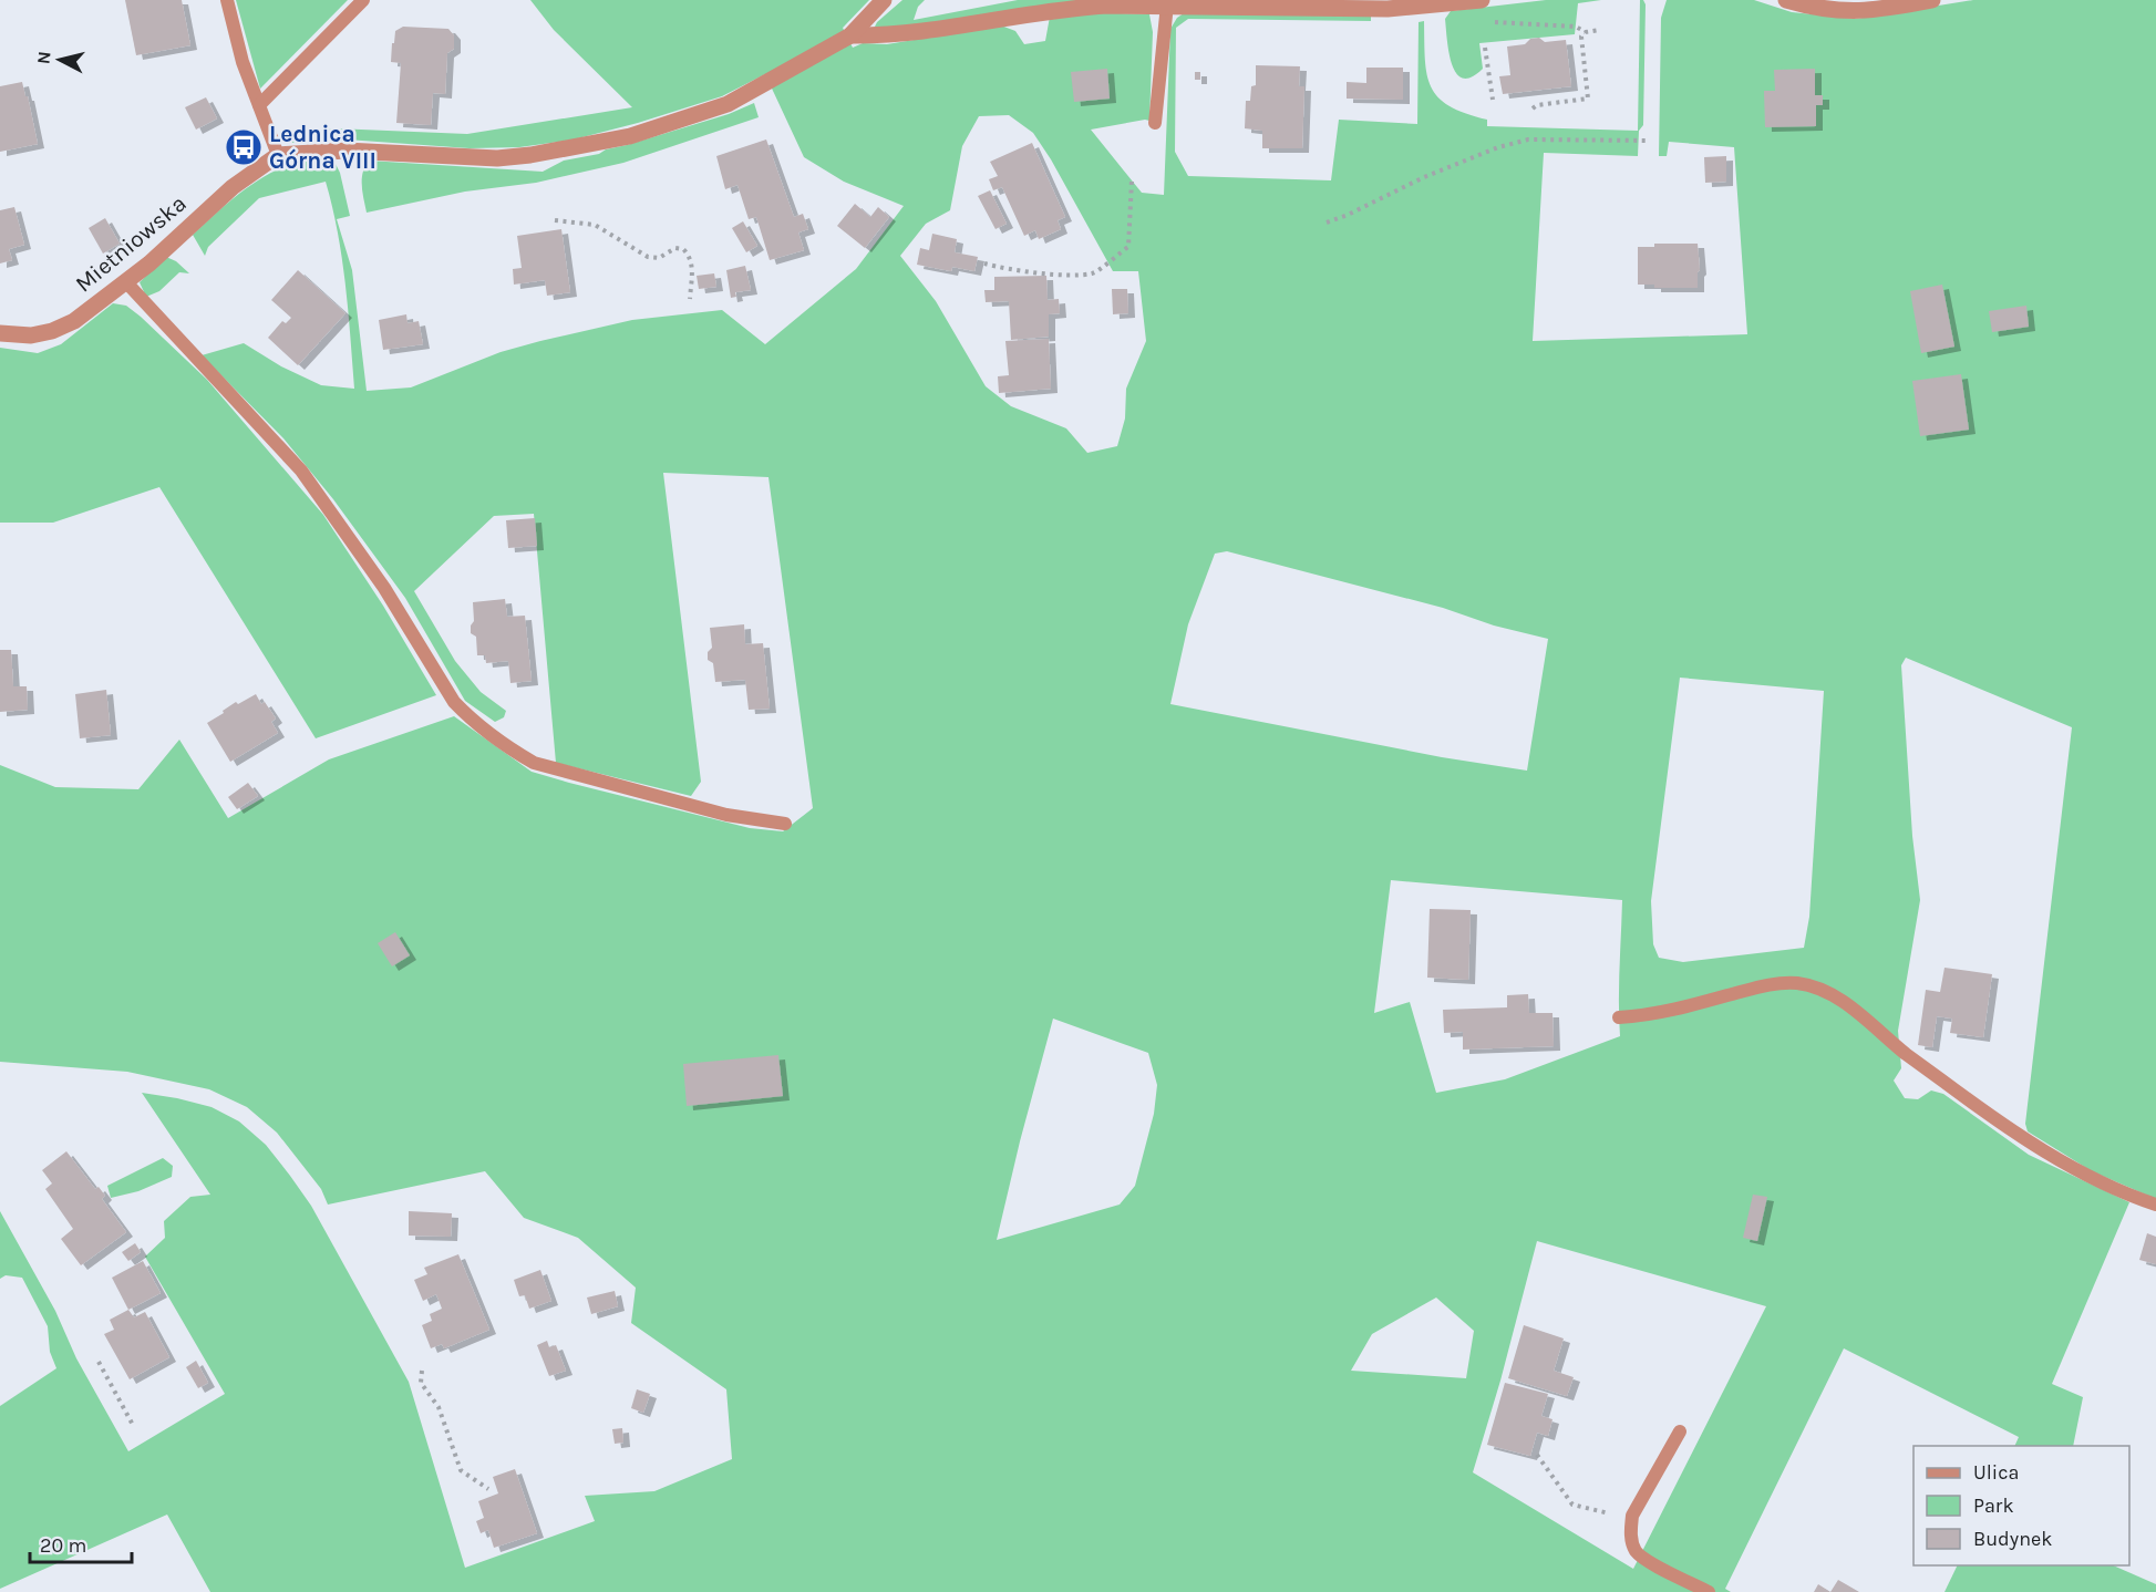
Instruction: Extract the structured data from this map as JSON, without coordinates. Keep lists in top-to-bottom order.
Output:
{
  "streets": {
    "street": ["Mietniowska"]
  },
  "places": {
    "bus stop": ["Lednica Górna VIII"]
  },
  "legend": ["Ulica", "Park", "Budynek"],
  "scale_bar": "20 m",
  "north": "left"
}
